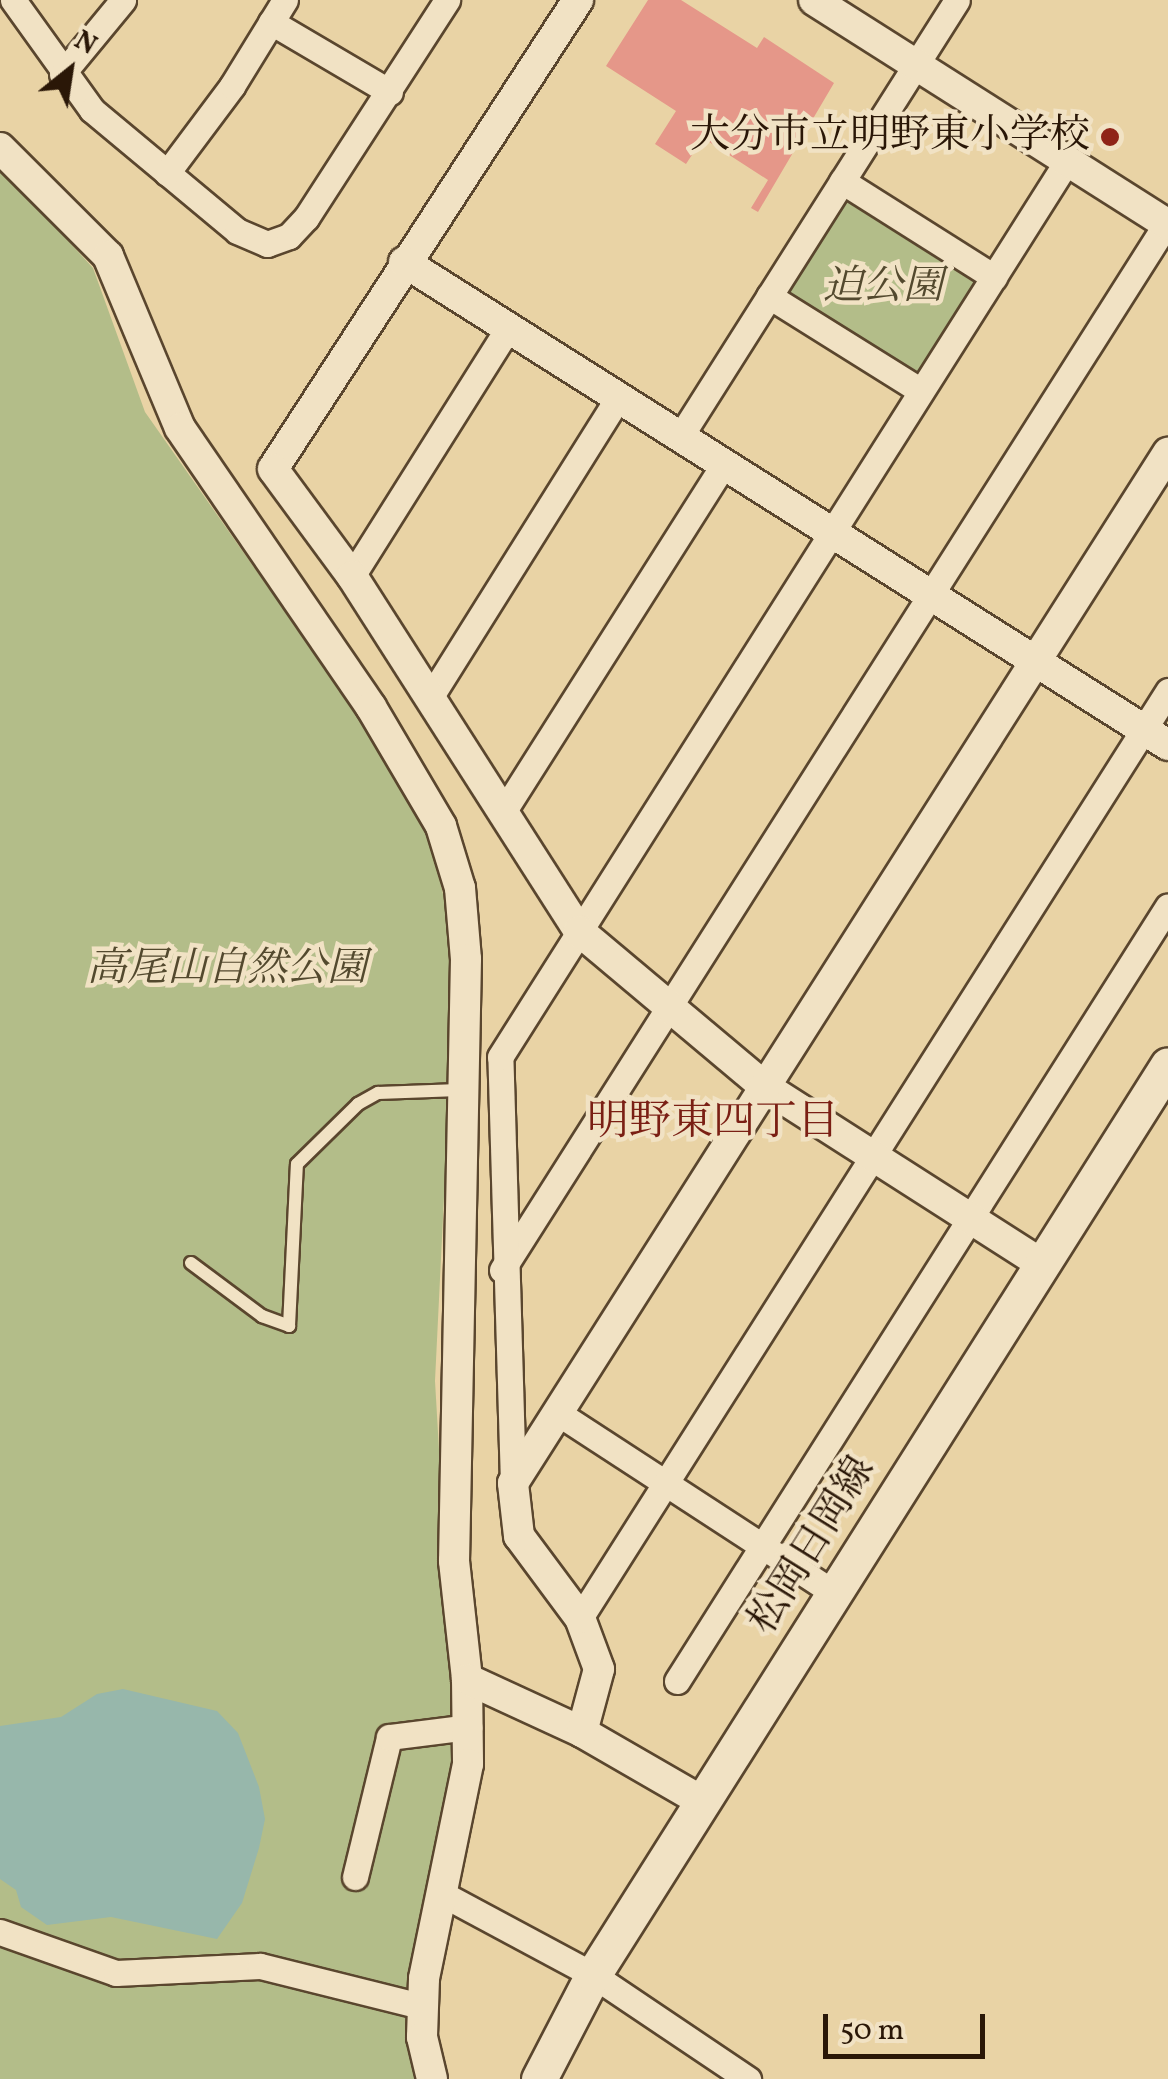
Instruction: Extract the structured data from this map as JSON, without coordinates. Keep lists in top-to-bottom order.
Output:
{
  "streets": {
    "main road": ["松岡日岡線"]
  },
  "districts": ["明野東四丁目"],
  "parks": ["迫公園", "高尾山自然公園"],
  "places": ["大分市立明野東小学校"],
  "scale_bar": "50 m",
  "north": "top right"
}
